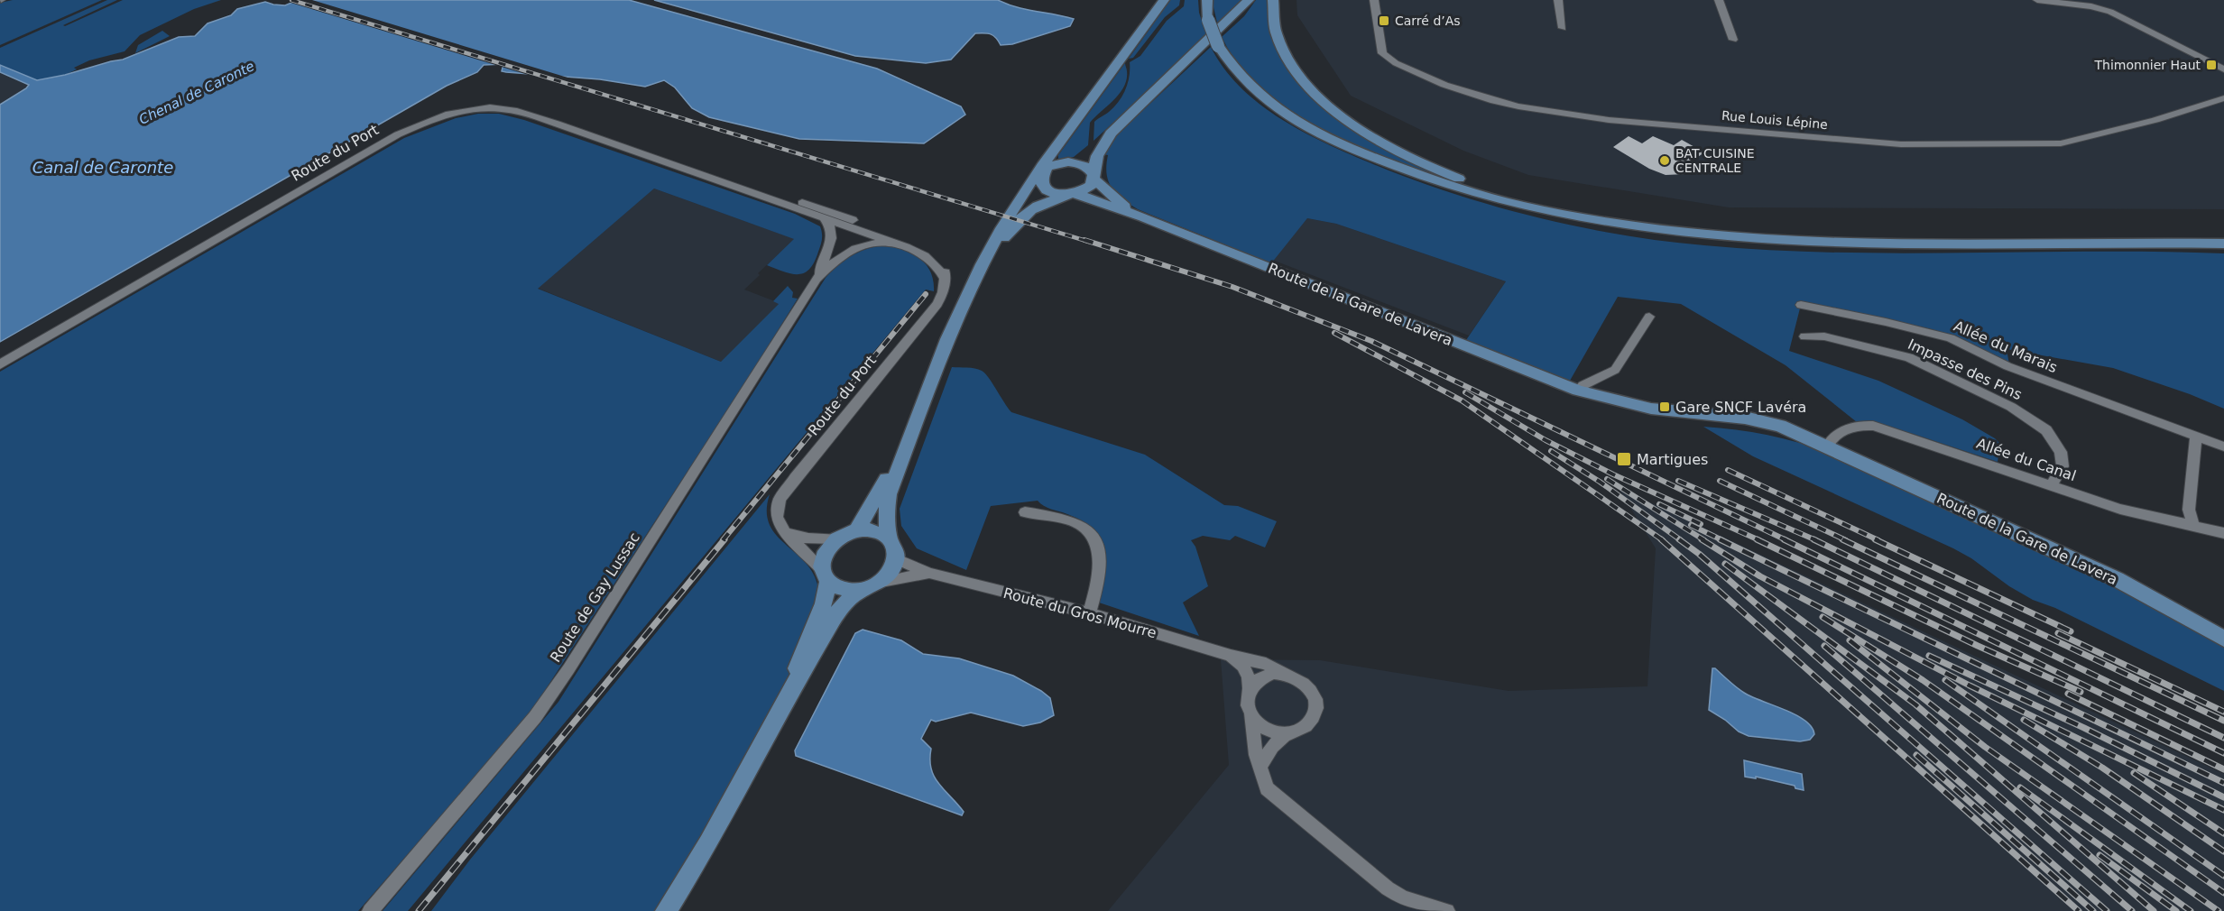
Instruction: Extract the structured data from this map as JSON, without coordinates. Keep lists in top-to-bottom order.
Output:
{
  "streets": {
    "street": [
      "Rue Louis Lépine",
      "Route du Port",
      "Route de la Gare de Lavera",
      "Allée du Marais",
      "Impasse des Pins",
      "Allée du Canal",
      "Route de Gay Lussac",
      "Route du Gros Mourre"
    ]
  },
  "crossings": [
    ["Route du Port", "Route de Gay Lussac"],
    ["Route de la Gare de Lavera", "Allée du Canal"],
    ["Impasse des Pins", "Allée du Canal"]
  ],
  "water": ["Chenal de Caronte", "Canal de Caronte"],
  "places": {
    "transit": [
      "Carré d’As",
      "Thimonnier Haut",
      "Gare SNCF Lavéra",
      "Martigues"
    ],
    "other": ["BAT CUISINE CENTRALE"]
  }
}
